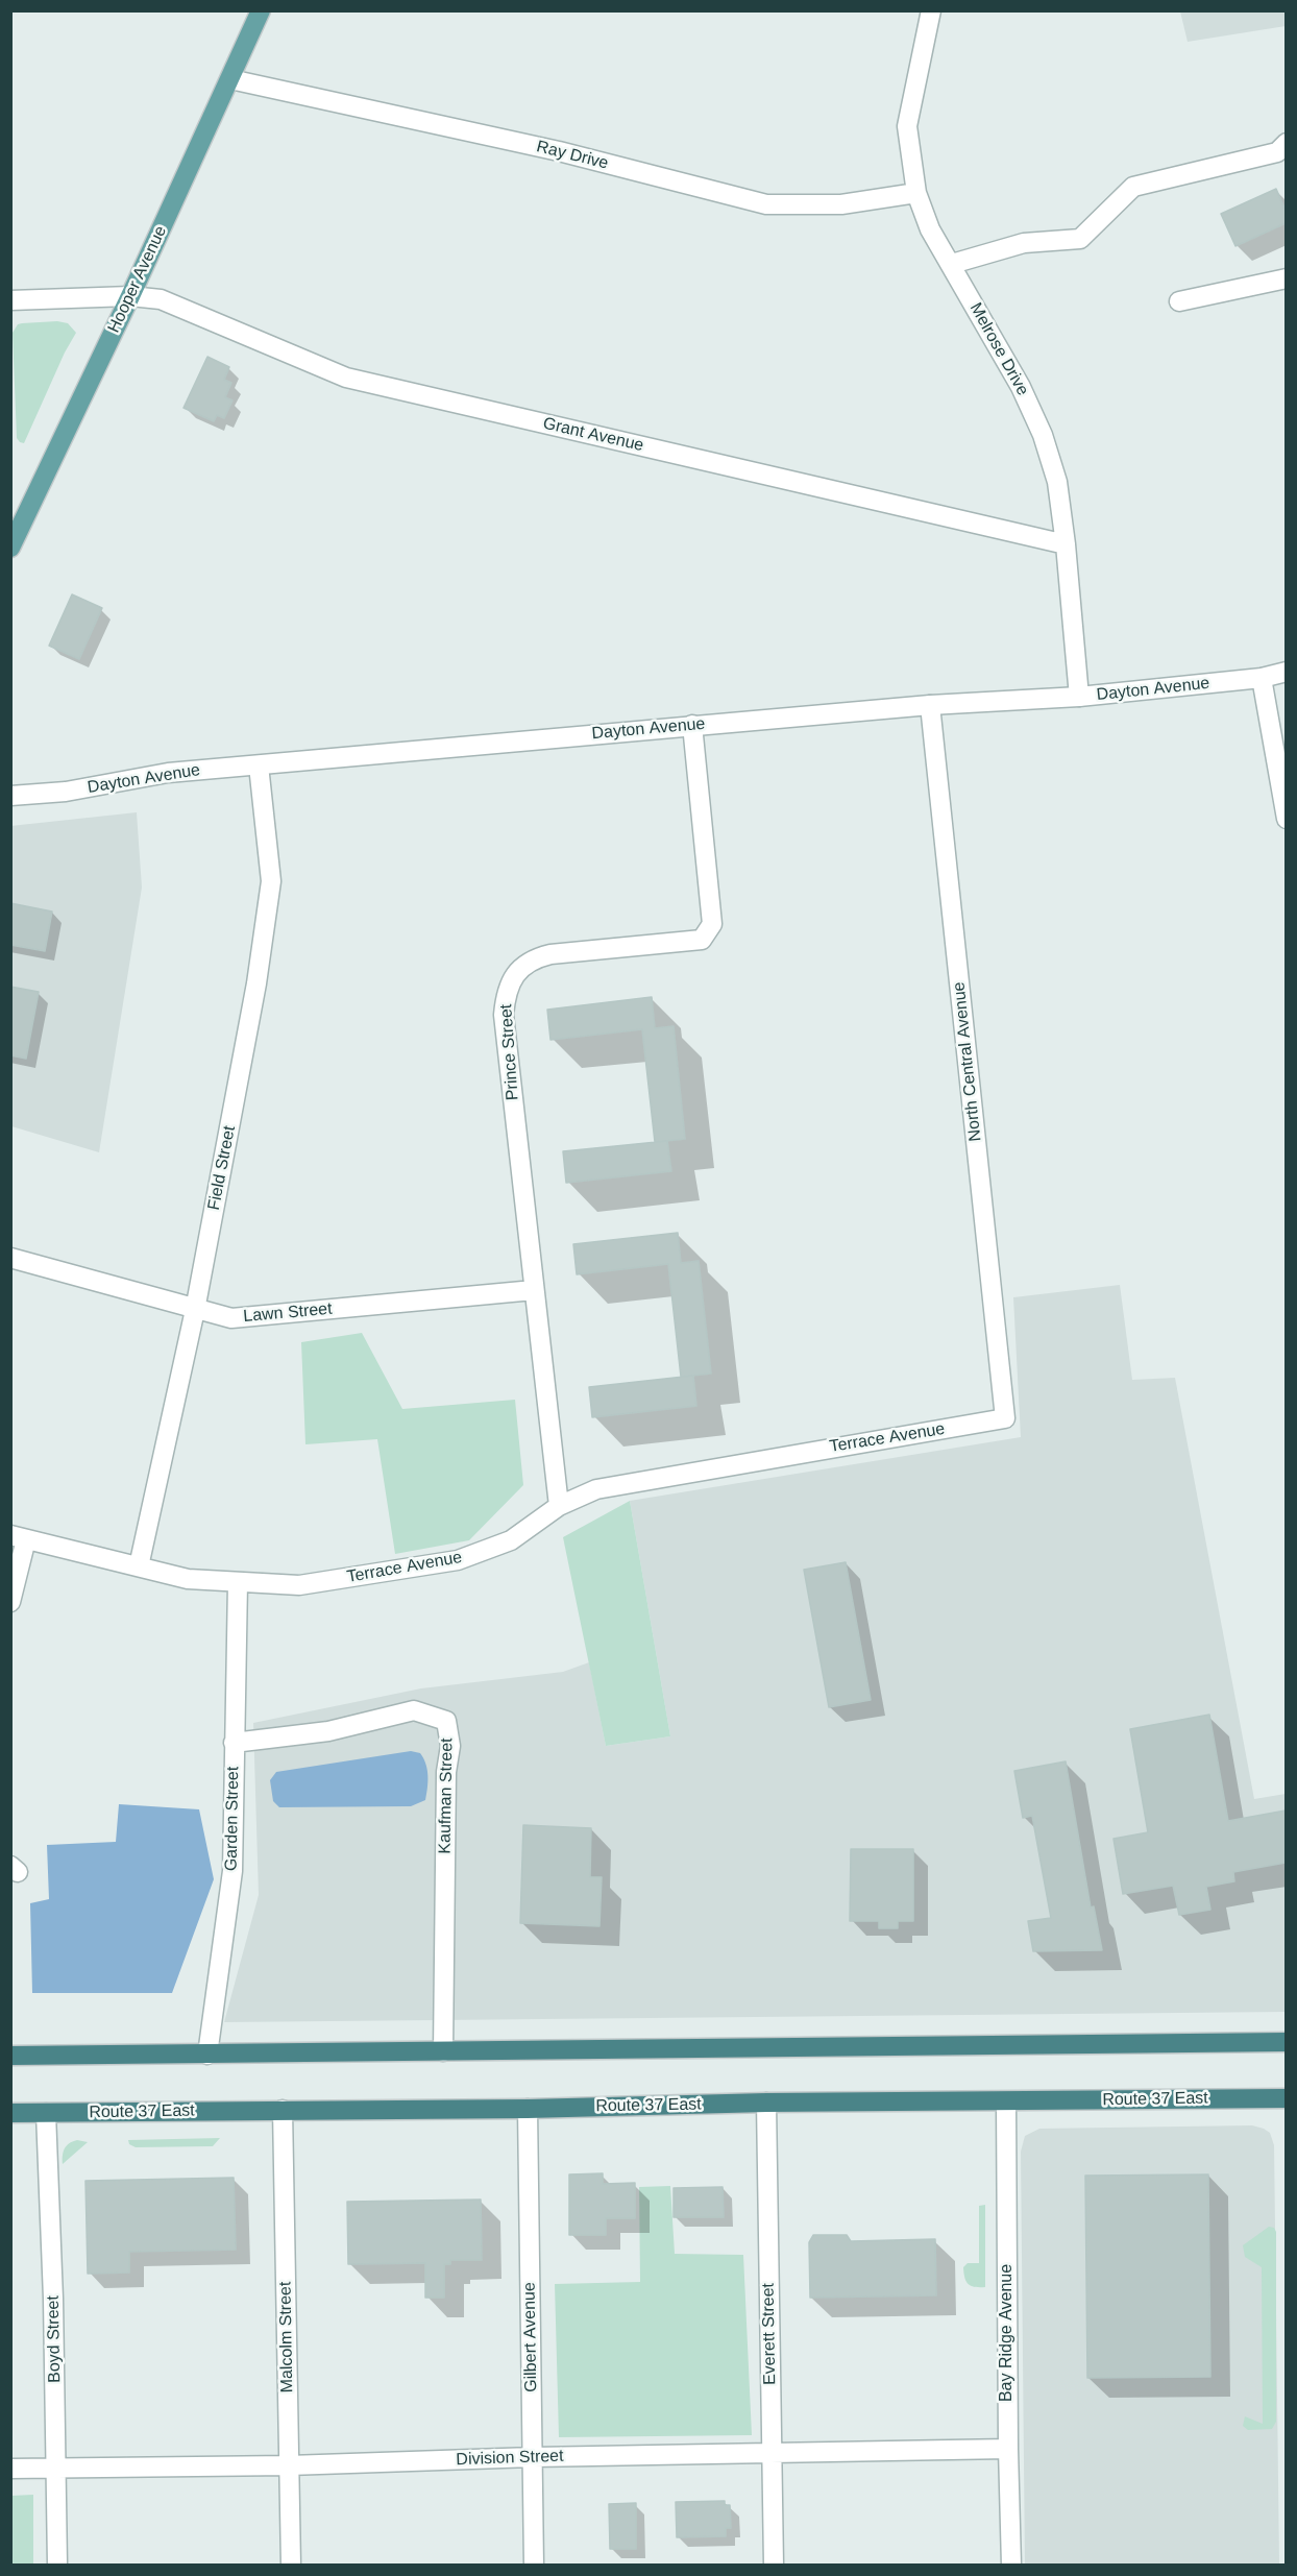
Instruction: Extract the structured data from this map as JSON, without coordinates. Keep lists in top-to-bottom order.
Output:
{
  "streets": {
    "highway": ["Route 37 East"],
    "main road": ["Hooper Avenue"],
    "street": [
      "Ray Drive",
      "Melrose Drive",
      "Grant Avenue",
      "Dayton Avenue",
      "Prince Street",
      "North Central Avenue",
      "Field Street",
      "Lawn Street",
      "Terrace Avenue",
      "Kaufman Street",
      "Garden Street",
      "Bay Ridge Avenue",
      "Everett Street",
      "Malcolm Street",
      "Gilbert Avenue",
      "Boyd Street",
      "Division Street"
    ]
  },
  "crossings": [
    ["Ray Drive", "Hooper Avenue"],
    ["Ray Drive", "Melrose Drive"],
    ["Hooper Avenue", "Grant Avenue"],
    ["Melrose Drive", "Grant Avenue"],
    ["Melrose Drive", "Dayton Avenue"],
    ["Dayton Avenue", "Prince Street"],
    ["Dayton Avenue", "North Central Avenue"],
    ["Dayton Avenue", "Field Street"],
    ["Prince Street", "Lawn Street"],
    ["Prince Street", "Terrace Avenue"],
    ["North Central Avenue", "Terrace Avenue"],
    ["Field Street", "Lawn Street"],
    ["Field Street", "Terrace Avenue"],
    ["Terrace Avenue", "Garden Street"],
    ["Kaufman Street", "Garden Street"],
    ["Route 37 East", "Bay Ridge Avenue"],
    ["Route 37 East", "Everett Street"],
    ["Route 37 East", "Malcolm Street"],
    ["Route 37 East", "Gilbert Avenue"],
    ["Route 37 East", "Boyd Street"],
    ["Bay Ridge Avenue", "Division Street"],
    ["Everett Street", "Division Street"],
    ["Malcolm Street", "Division Street"],
    ["Gilbert Avenue", "Division Street"],
    ["Boyd Street", "Division Street"]
  ]
}
